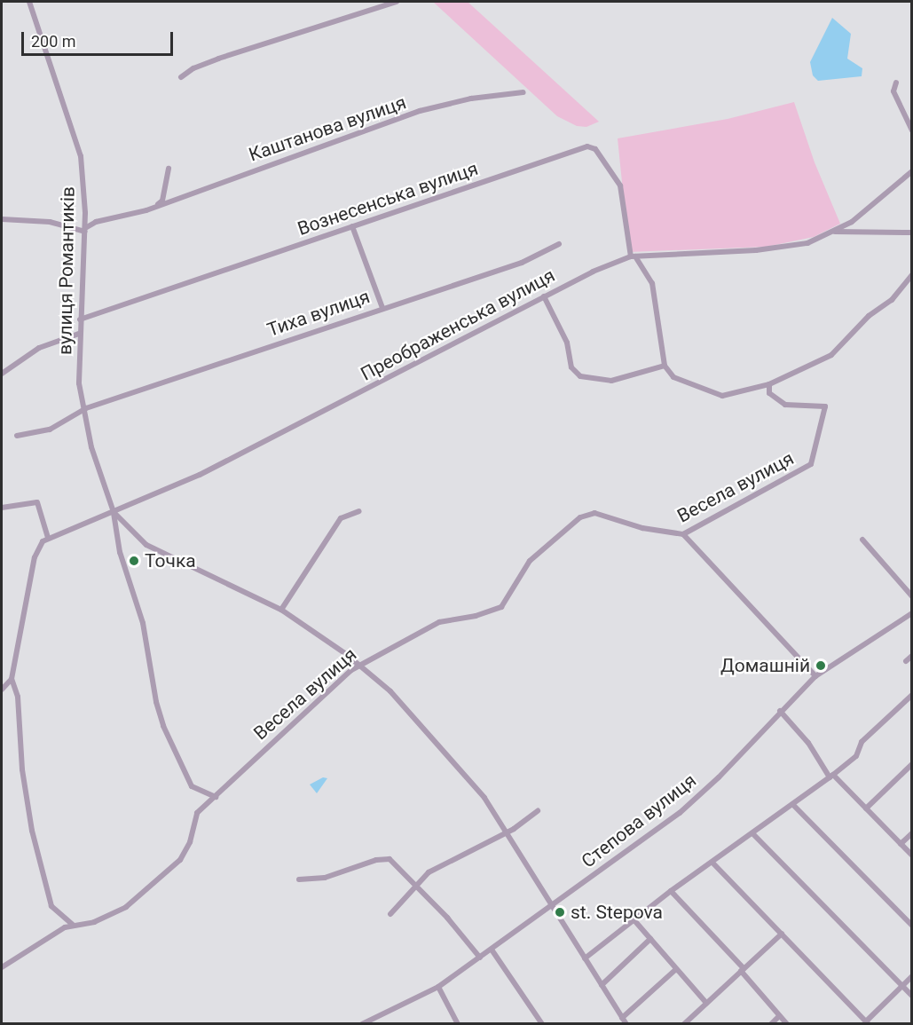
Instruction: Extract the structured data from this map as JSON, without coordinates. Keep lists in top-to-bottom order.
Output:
{
  "streets": {
    "street": [
      "Каштанова вулиця",
      "Вознесенська вулиця",
      "вулиця Романтиків",
      "Тиха вулиця",
      "Преображенська вулиця",
      "Весела вулиця",
      "Степова вулиця"
    ]
  },
  "crossings": [
    ["Каштанова вулиця", "вулиця Романтиків"],
    ["Вознесенська вулиця", "вулиця Романтиків"],
    ["Вознесенська вулиця", "Преображенська вулиця"],
    ["вулиця Романтиків", "Тиха вулиця"],
    ["вулиця Романтиків", "Преображенська вулиця"],
    ["вулиця Романтиків", "Весела вулиця"]
  ],
  "places": ["Точка", "Домашній", "st. Stepova"],
  "scale_bar": "200 m"
}
